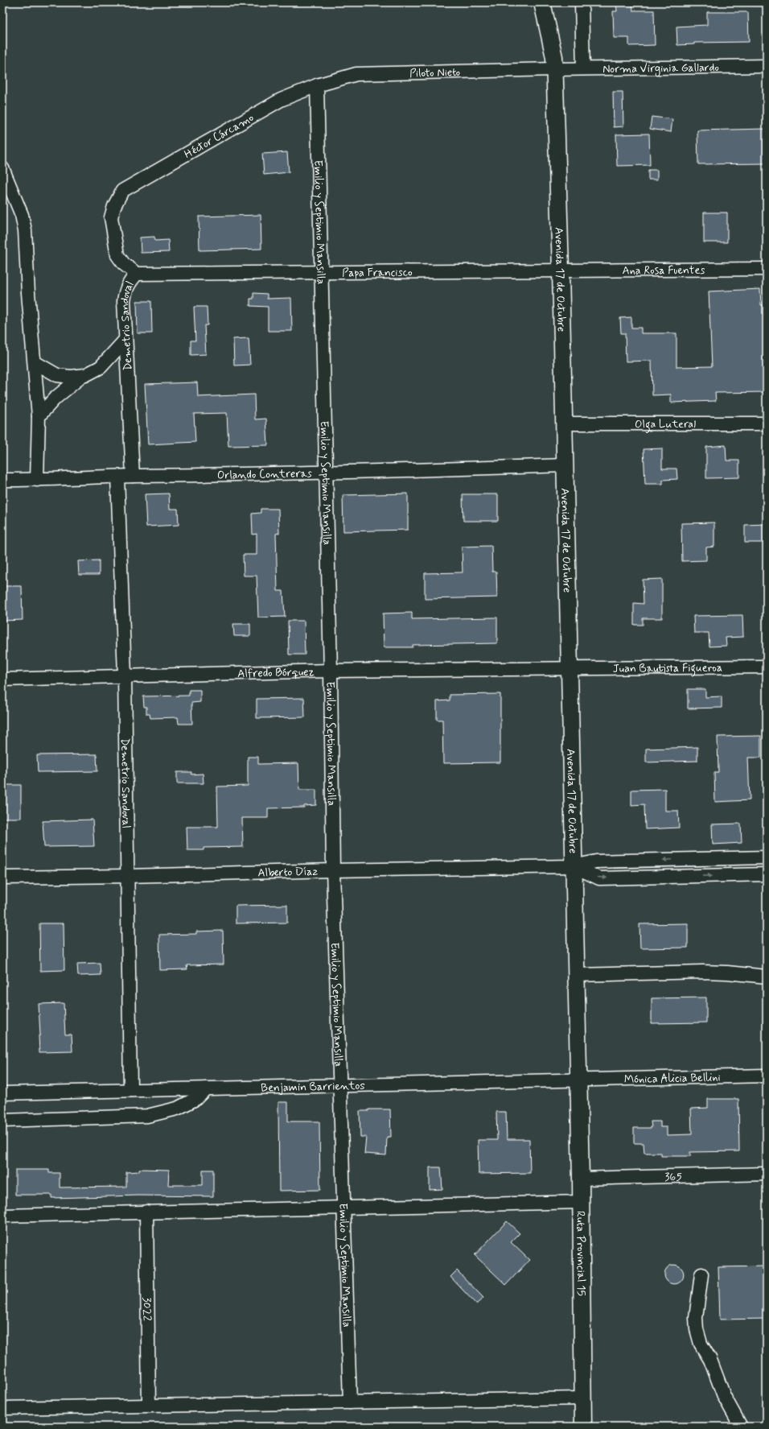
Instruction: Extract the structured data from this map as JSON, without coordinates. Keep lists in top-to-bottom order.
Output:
{
  "streets": {
    "main road": ["Avenida 17 de Octubre", "Ruta Provincial 15"],
    "street": [
      "Norma Virginia Gallardo",
      "Piloto Nieto",
      "Héctor Cárcamo",
      "Emilio y Septimio Mansilla",
      "Ana Rosa Fuentes",
      "Papa Francisco",
      "Demetrio Sandoval",
      "Olga Luteral",
      "Orlando Contreras",
      "Juan Bautista Figueroa",
      "Alfredo Bórquez",
      "Alberto Díaz",
      "Mónica Alicia Bellini",
      "Benjamin Barrientos",
      "365",
      "3022"
    ]
  },
  "crossings": [
    ["Norma Virginia Gallardo", "Piloto Nieto"],
    ["Norma Virginia Gallardo", "Avenida 17 de Octubre"],
    ["Piloto Nieto", "Héctor Cárcamo"],
    ["Piloto Nieto", "Emilio y Septimio Mansilla"],
    ["Piloto Nieto", "Avenida 17 de Octubre"],
    ["Héctor Cárcamo", "Emilio y Septimio Mansilla"],
    ["Héctor Cárcamo", "Demetrio Sandoval"],
    ["Emilio y Septimio Mansilla", "Papa Francisco"],
    ["Emilio y Septimio Mansilla", "Orlando Contreras"],
    ["Emilio y Septimio Mansilla", "Alfredo Bórquez"],
    ["Emilio y Septimio Mansilla", "Alberto Díaz"],
    ["Emilio y Septimio Mansilla", "Benjamin Barrientos"],
    ["Ana Rosa Fuentes", "Papa Francisco"],
    ["Ana Rosa Fuentes", "Avenida 17 de Octubre"],
    ["Papa Francisco", "Avenida 17 de Octubre"],
    ["Papa Francisco", "Demetrio Sandoval"],
    ["Avenida 17 de Octubre", "Olga Luteral"],
    ["Avenida 17 de Octubre", "Orlando Contreras"],
    ["Avenida 17 de Octubre", "Juan Bautista Figueroa"],
    ["Avenida 17 de Octubre", "Alfredo Bórquez"],
    ["Avenida 17 de Octubre", "Alberto Díaz"],
    ["Avenida 17 de Octubre", "Mónica Alicia Bellini"],
    ["Avenida 17 de Octubre", "Benjamin Barrientos"],
    ["Avenida 17 de Octubre", "Ruta Provincial 15"],
    ["Demetrio Sandoval", "Orlando Contreras"],
    ["Demetrio Sandoval", "Alfredo Bórquez"],
    ["Demetrio Sandoval", "Alberto Díaz"],
    ["Demetrio Sandoval", "Benjamin Barrientos"],
    ["Juan Bautista Figueroa", "Alfredo Bórquez"],
    ["Mónica Alicia Bellini", "Benjamin Barrientos"],
    ["Mónica Alicia Bellini", "Ruta Provincial 15"],
    ["Benjamin Barrientos", "Ruta Provincial 15"],
    ["365", "Ruta Provincial 15"]
  ]
}
